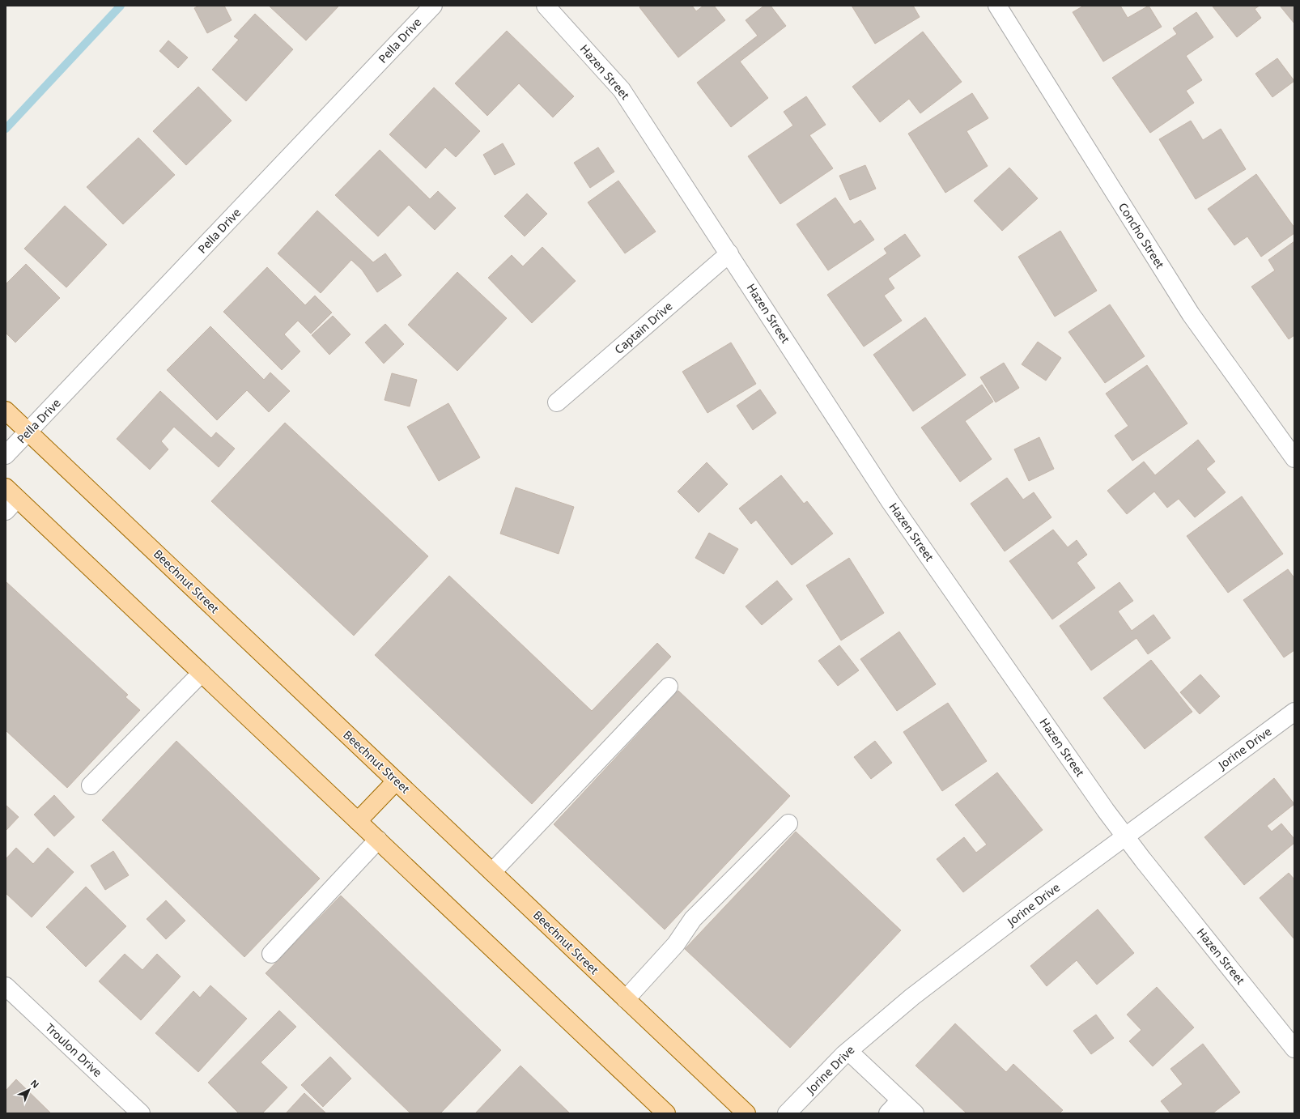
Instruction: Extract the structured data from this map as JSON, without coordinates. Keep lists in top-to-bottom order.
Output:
{
  "streets": {
    "main road": ["Beechnut Street"],
    "street": [
      "Pella Drive",
      "Hazen Street",
      "Concho Street",
      "Captain Drive",
      "Jorine Drive",
      "Troulon Drive"
    ]
  },
  "crossings": [
    ["Pella Drive", "Beechnut Street"],
    ["Hazen Street", "Captain Drive"],
    ["Hazen Street", "Jorine Drive"]
  ],
  "north": "top right"
}
